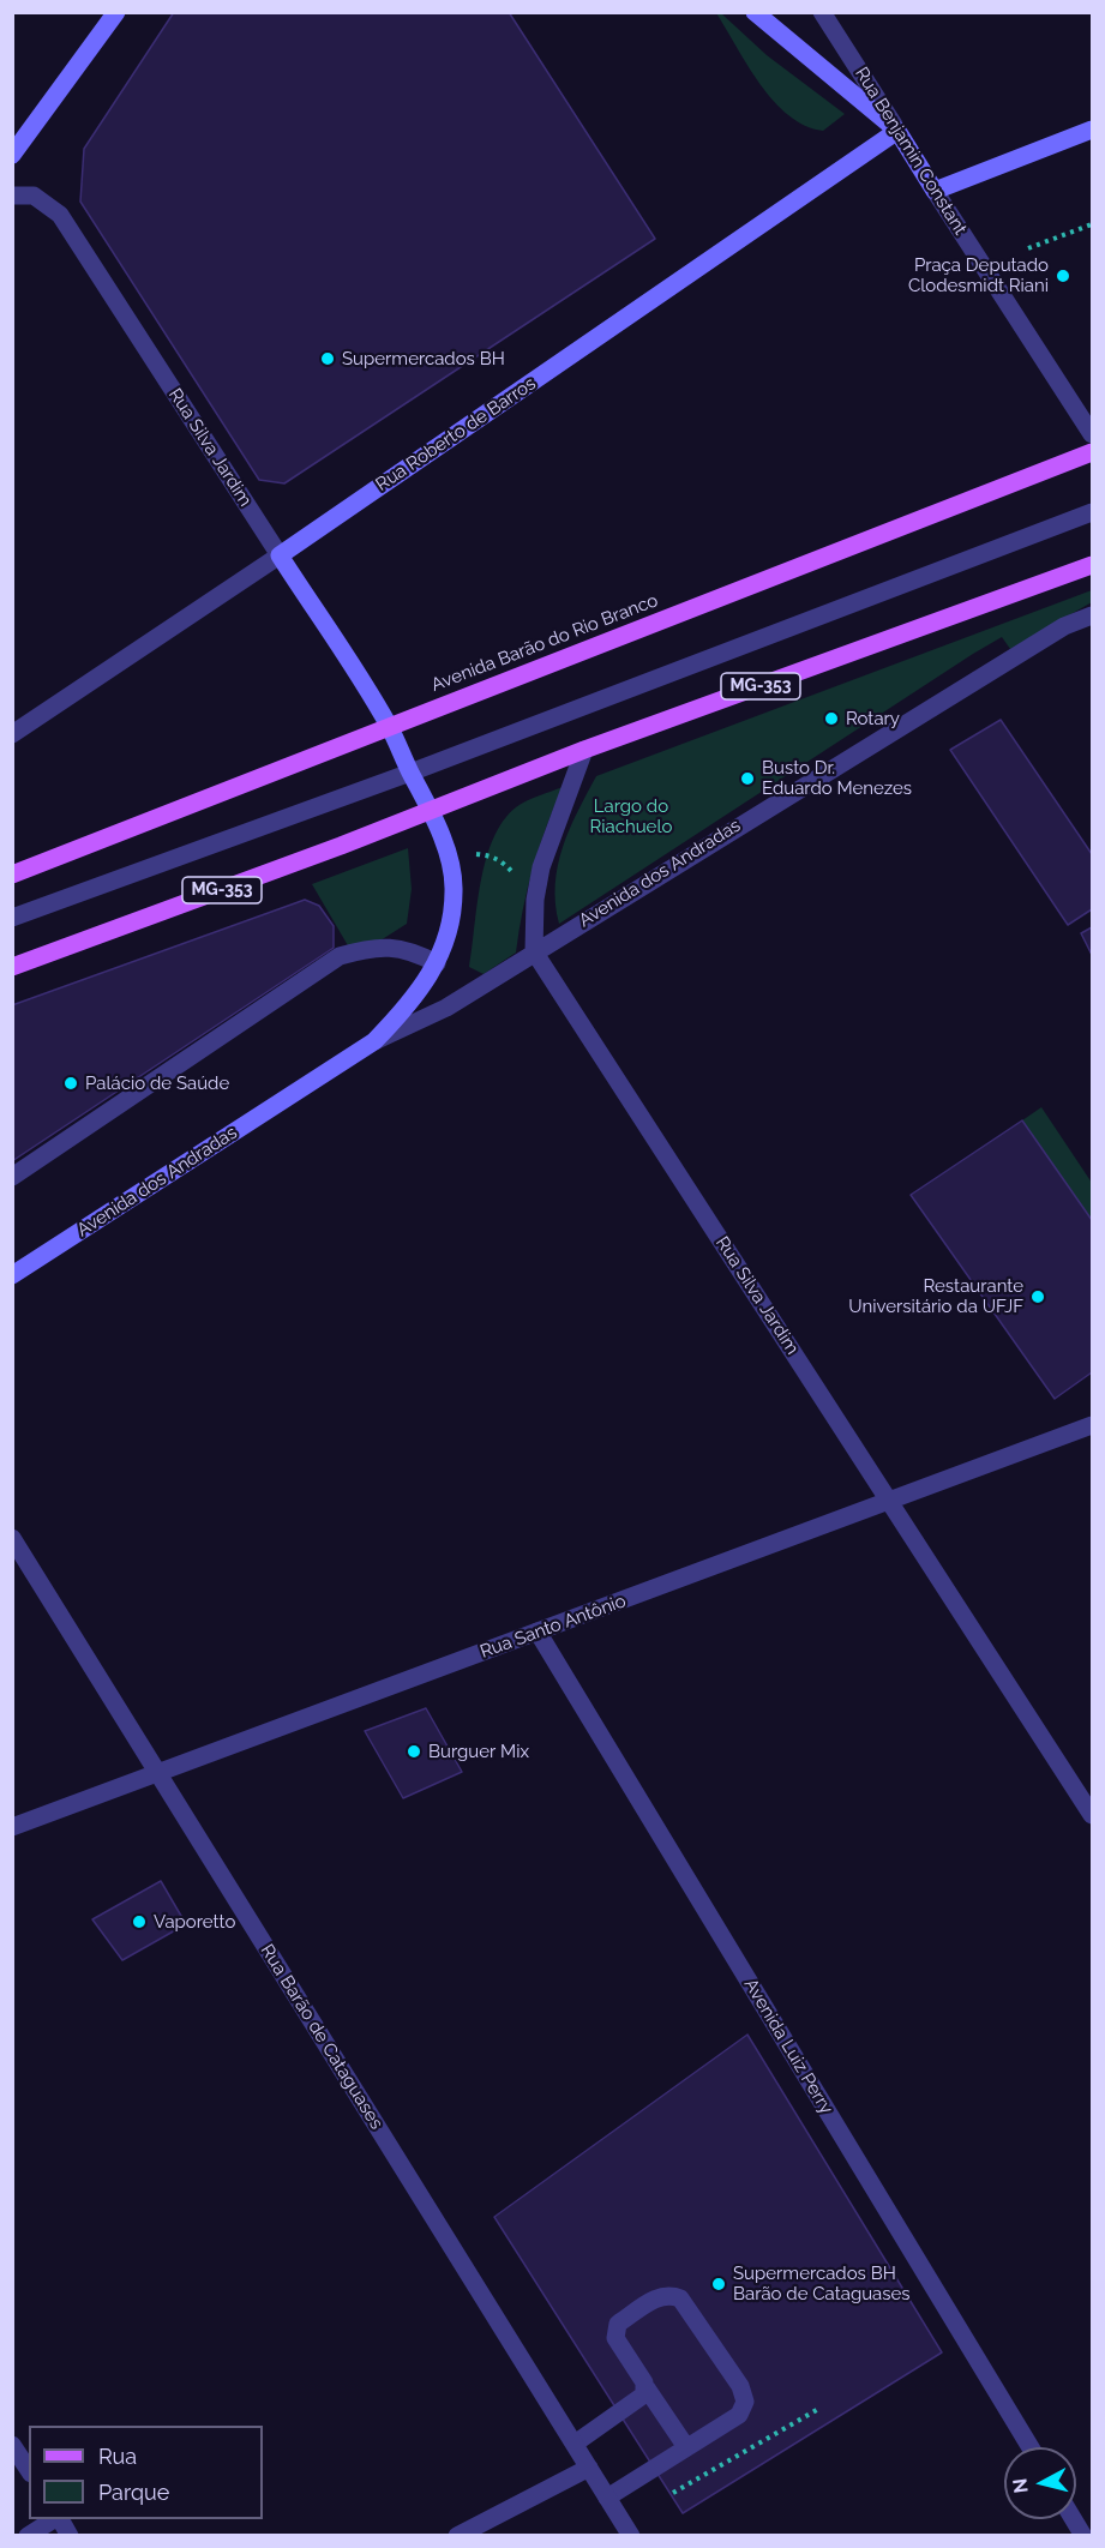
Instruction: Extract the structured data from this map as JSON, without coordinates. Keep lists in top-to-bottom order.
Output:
{
  "streets": {
    "main road": [
      "Rua Benjamin Constant",
      "Rua Roberto de Barros",
      "Rua Silva Jardim",
      "Avenida Barão do Rio Branco",
      "MG-353",
      "Avenida dos Andradas"
    ],
    "street": ["Rua Santo Antônio", "Rua Barão de Cataguases", "Avenida Luiz Perry"]
  },
  "crossings": [
    ["Rua Benjamin Constant", "Rua Roberto de Barros"],
    ["Rua Roberto de Barros", "Rua Silva Jardim"],
    ["Rua Silva Jardim", "Avenida Barão do Rio Branco"],
    ["Rua Silva Jardim", "Avenida dos Andradas"],
    ["Rua Silva Jardim", "Rua Santo Antônio"],
    ["Avenida Barão do Rio Branco", "Avenida dos Andradas"],
    ["MG-353", "Avenida dos Andradas"],
    ["Rua Santo Antônio", "Rua Barão de Cataguases"],
    ["Rua Santo Antônio", "Avenida Luiz Perry"]
  ],
  "parks": ["Largo do Riachuelo"],
  "places": [
    "Praça Deputado Clodesmidt Riani",
    "Supermercados BH",
    "Rotary",
    "Busto Dr. Eduardo Menezes",
    "Palácio de Saúde",
    "Restaurante Universitário da UFJF",
    "Burguer Mix",
    "Vaporetto",
    "Supermercados BH Barão de Cataguases"
  ],
  "legend": ["Rua", "Parque"],
  "north": "left"
}
